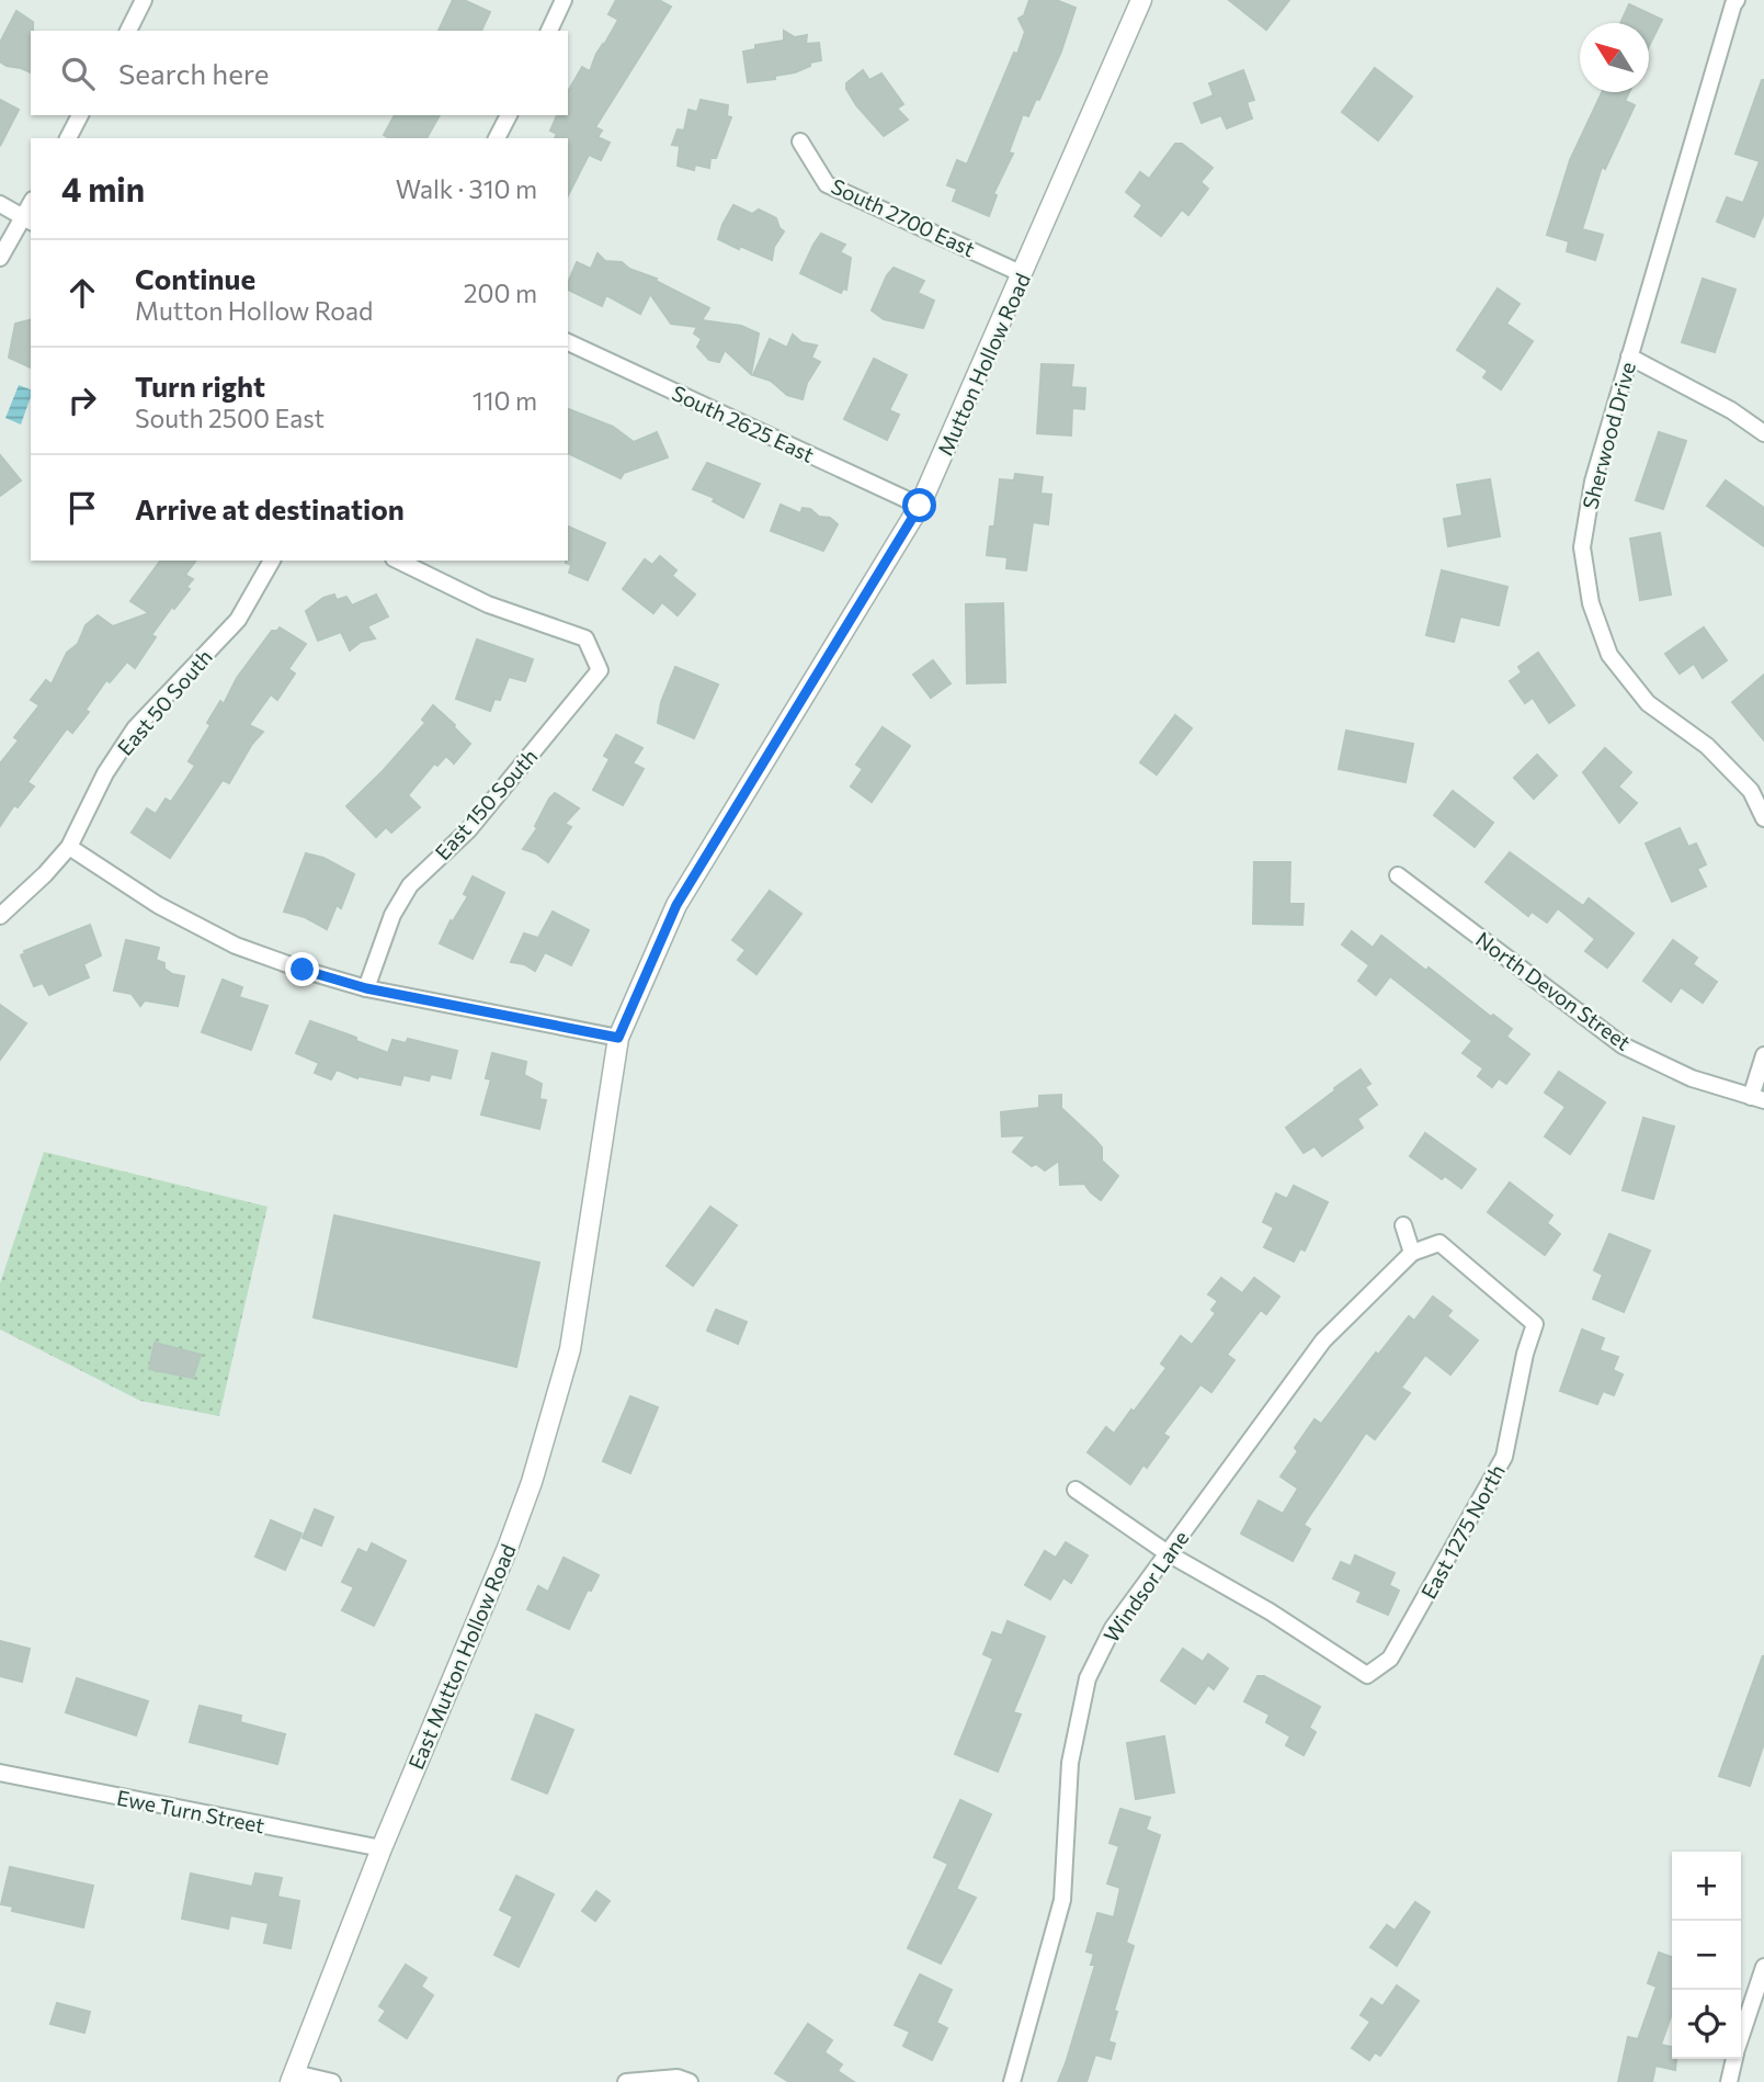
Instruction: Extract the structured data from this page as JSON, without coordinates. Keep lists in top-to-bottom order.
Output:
{
  "streets": {
    "street": [
      "South 2700 East",
      "Mutton Hollow Road",
      "South 2625 East",
      "Sherwood Drive",
      "East 50 South",
      "East 150 South",
      "North Devon Street",
      "East 1275 North",
      "Windsor Lane",
      "East Mutton Hollow Road",
      "Ewe Turn Street"
    ]
  },
  "crossings": [
    ["South 2700 East", "Mutton Hollow Road"],
    ["Mutton Hollow Road", "South 2625 East"],
    ["Mutton Hollow Road", "East Mutton Hollow Road"],
    ["East 1275 North", "Windsor Lane"],
    ["East Mutton Hollow Road", "Ewe Turn Street"]
  ],
  "north": "top left",
  "page": {
    "search": "Search here",
    "heading": ["4 min", "Walk · 310 m"],
    "list": [
      ["Continue", "Mutton Hollow Road", "200 m"],
      ["Turn right", "South 2500 East", "110 m"],
      "Arrive at destination"
    ],
    "map_buttons": ["+", "−"]
  }
}
